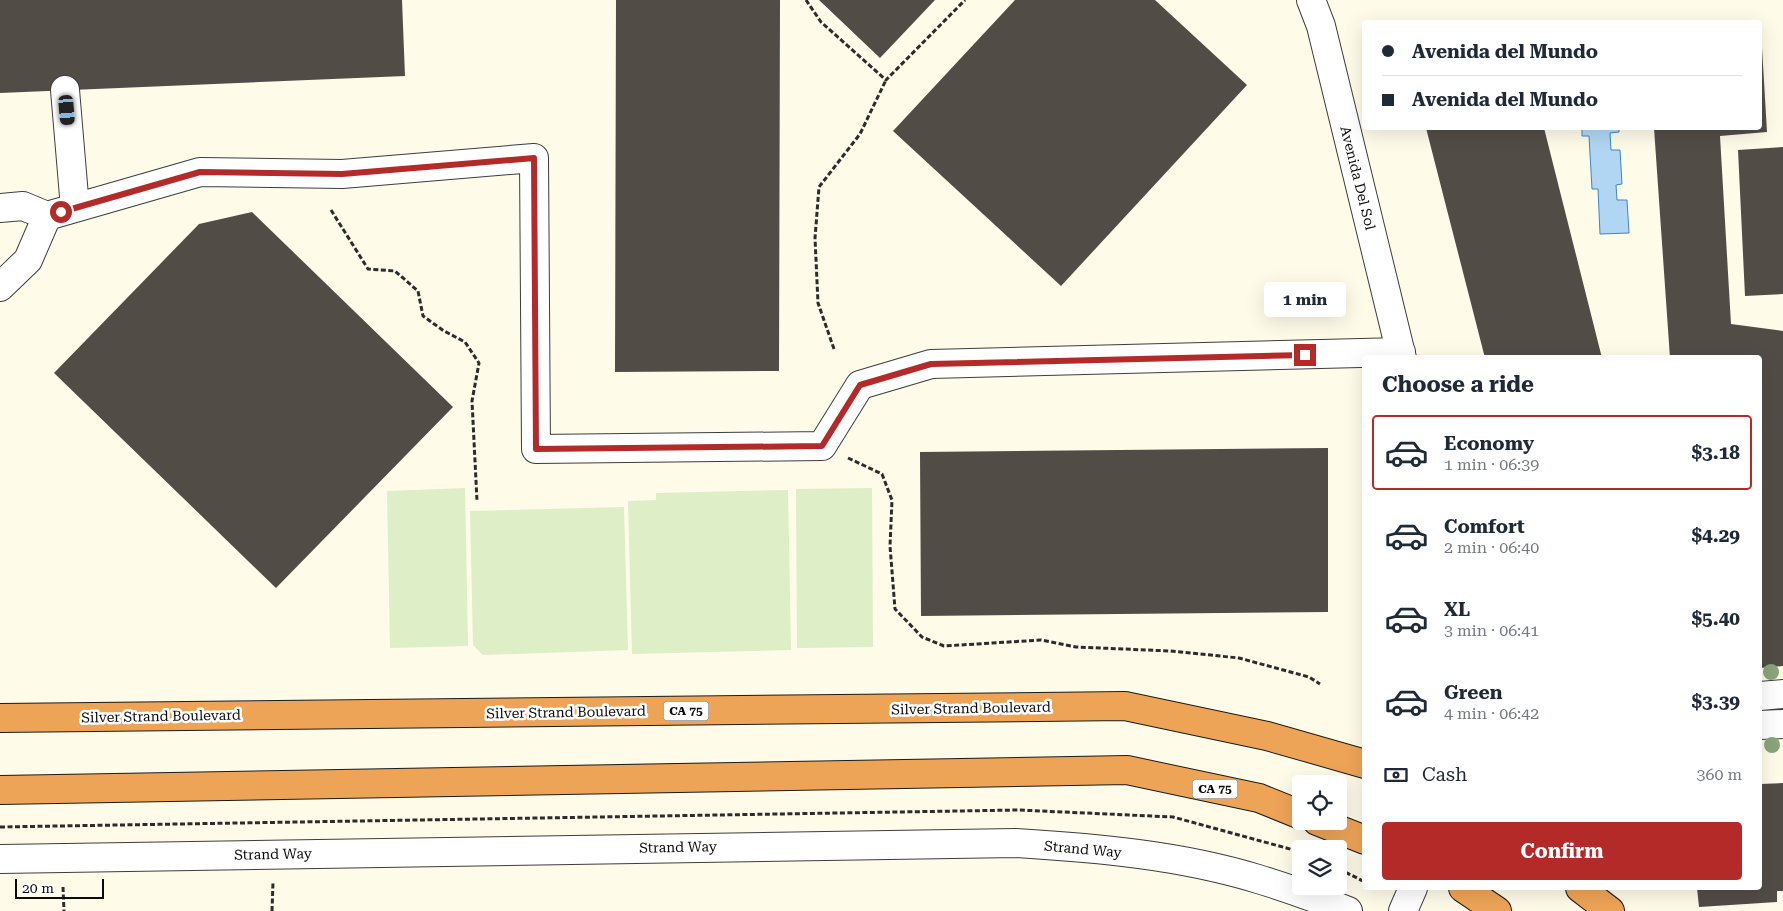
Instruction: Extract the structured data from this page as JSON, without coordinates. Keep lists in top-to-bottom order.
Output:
{
  "streets": {
    "highway": ["Silver Strand Boulevard", "CA 75"],
    "street": ["Avenida Del Sol", "Strand Way"]
  },
  "scale_bar": "20 m",
  "page": {
    "banner": ["Avenida del Mundo", "Avenida del Mundo"],
    "bubble": "1 min",
    "heading": "Choose a ride",
    "list": [
      {
        "name": "Economy",
        "note": "1 min · 06:39",
        "value": "$3.18"
      },
      {
        "name": "Comfort",
        "note": "2 min · 06:40",
        "value": "$4.29"
      },
      {
        "name": "XL",
        "note": "3 min · 06:41",
        "value": "$5.40"
      },
      {
        "name": "Green",
        "note": "4 min · 06:42",
        "value": "$3.39"
      }
    ],
    "pay": ["Cash", "360 m"],
    "buttons": "Confirm",
    "scale": "20 m"
  }
}
